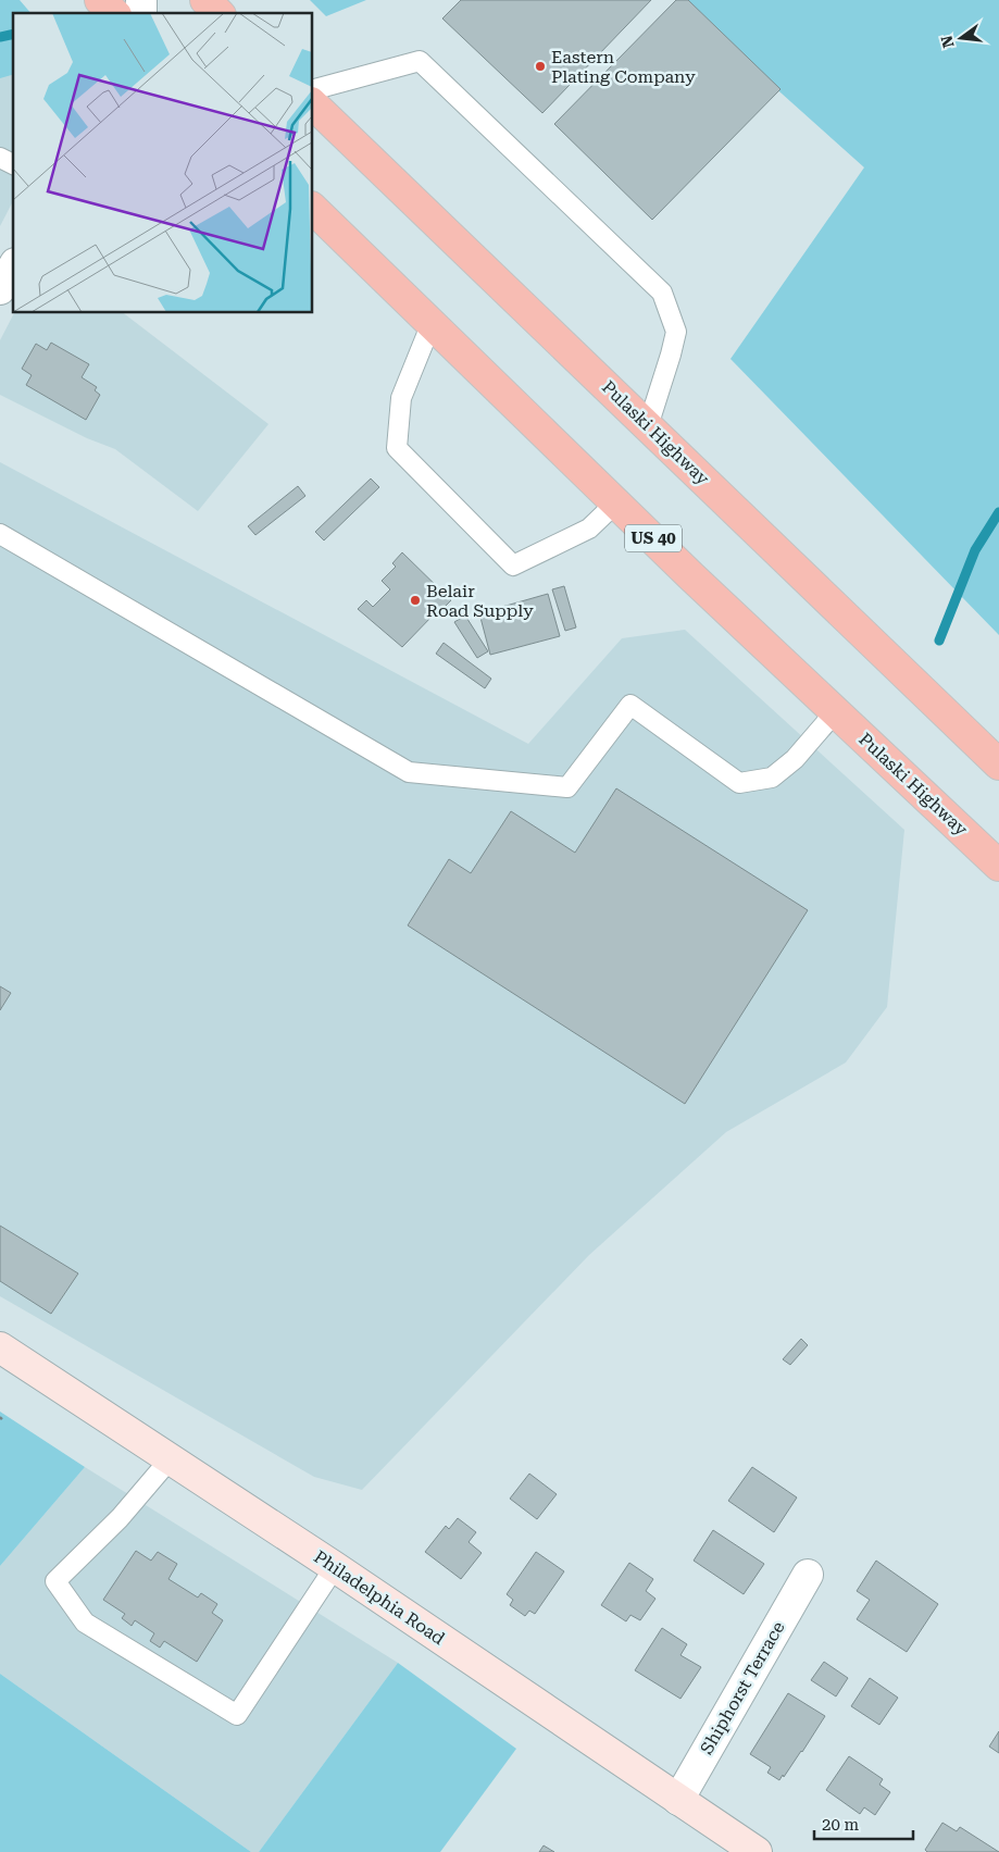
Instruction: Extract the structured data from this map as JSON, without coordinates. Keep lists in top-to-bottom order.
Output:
{
  "streets": {
    "highway": ["Pulaski Highway", "US 40"],
    "main road": ["Philadelphia Road"],
    "street": ["Shiphorst Terrace"]
  },
  "crossings": [
    ["Philadelphia Road", "Shiphorst Terrace"]
  ],
  "places": ["Eastern Plating Company", "Belair Road Supply"],
  "scale_bar": "20 m",
  "north": "left"
}
